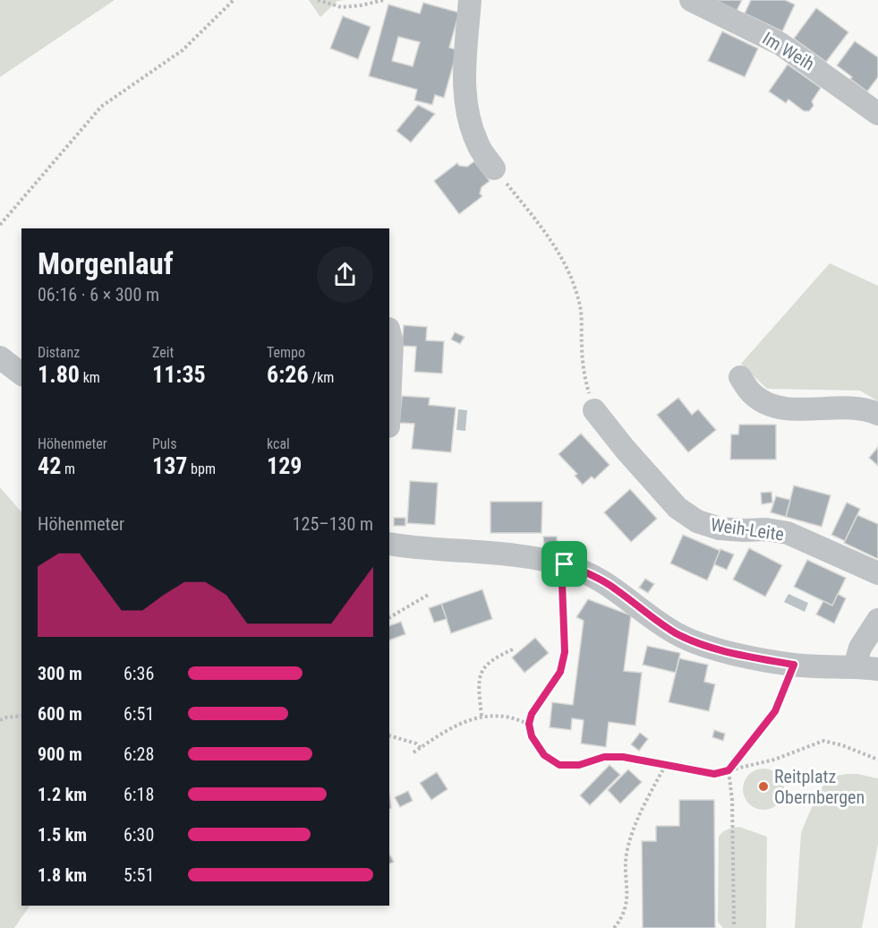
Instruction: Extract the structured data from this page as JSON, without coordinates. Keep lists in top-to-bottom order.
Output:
{
  "streets": {
    "street": ["Im Weih", "Weih-Leite"]
  },
  "places": ["Reitplatz Obernbergen"],
  "page": {
    "heading": ["Morgenlauf", "06:16 · 6 × 300 m"],
    "stats": [
      ["Distanz", "1.80 km"],
      ["Zeit", "11:35"],
      ["Tempo", "6:26 /km"],
      ["Höhenmeter", "42 m"],
      ["Puls", "137 bpm"],
      ["kcal", "129"]
    ],
    "chart": ["Höhenmeter", "125–130 m"],
    "list": [
      {
        "name": "300 m",
        "note": "6:36"
      },
      {
        "name": "600 m",
        "note": "6:51"
      },
      {
        "name": "900 m",
        "note": "6:28"
      },
      {
        "name": "1.2 km",
        "note": "6:18"
      },
      {
        "name": "1.5 km",
        "note": "6:30"
      },
      {
        "name": "1.8 km",
        "note": "5:51"
      }
    ]
  }
}
